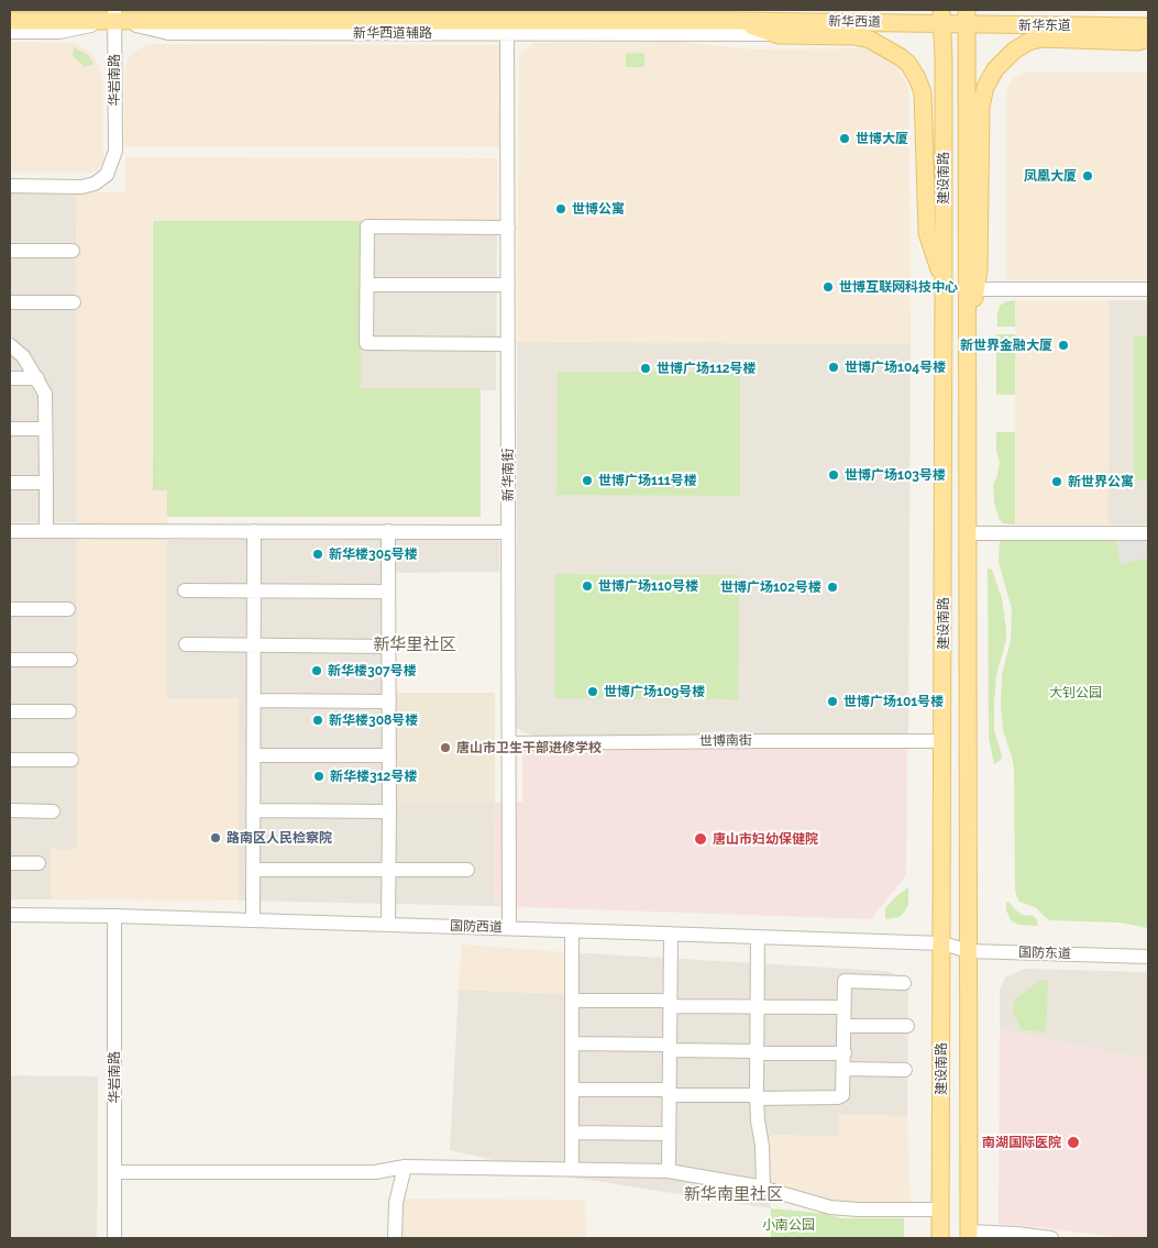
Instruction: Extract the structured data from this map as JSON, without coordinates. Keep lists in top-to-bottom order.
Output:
{
  "streets": {
    "main road": ["新华西道", "新华东道", "建设南路"],
    "street": [
      "华岩南路",
      "新华南街",
      "世博南街",
      "国防西道",
      "国防东道"
    ]
  },
  "crossings": [
    ["新华西道", "新华东道"],
    ["新华西道", "华岩南路"],
    ["新华西道", "建设南路"],
    ["新华西道", "新华南街"],
    ["新华东道", "建设南路"],
    ["华岩南路", "国防西道"],
    ["建设南路", "世博南街"],
    ["建设南路", "国防西道"],
    ["建设南路", "国防东道"],
    ["新华南街", "世博南街"],
    ["新华南街", "国防西道"],
    ["国防西道", "国防东道"]
  ],
  "districts": ["新华里社区", "新华南里社区"],
  "parks": ["大钊公园", "小南公园"],
  "places": [
    "世博大厦",
    "凤凰大厦",
    "世博公寓",
    "世博互联网科技中心",
    "新世界金融大厦",
    "世博广场104号楼",
    "世博广场112号楼",
    "世博广场103号楼",
    "世博广场111号楼",
    "新世界公寓",
    "新华楼305号楼",
    "世博广场110号楼",
    "世博广场102号楼",
    "新华楼307号楼",
    "世博广场109号楼",
    "世博广场101号楼",
    "新华楼308号楼",
    "唐山市卫生干部进修学校",
    "新华楼312号楼",
    "路南区人民检察院",
    "唐山市妇幼保健院",
    "南湖国际医院"
  ]
}
